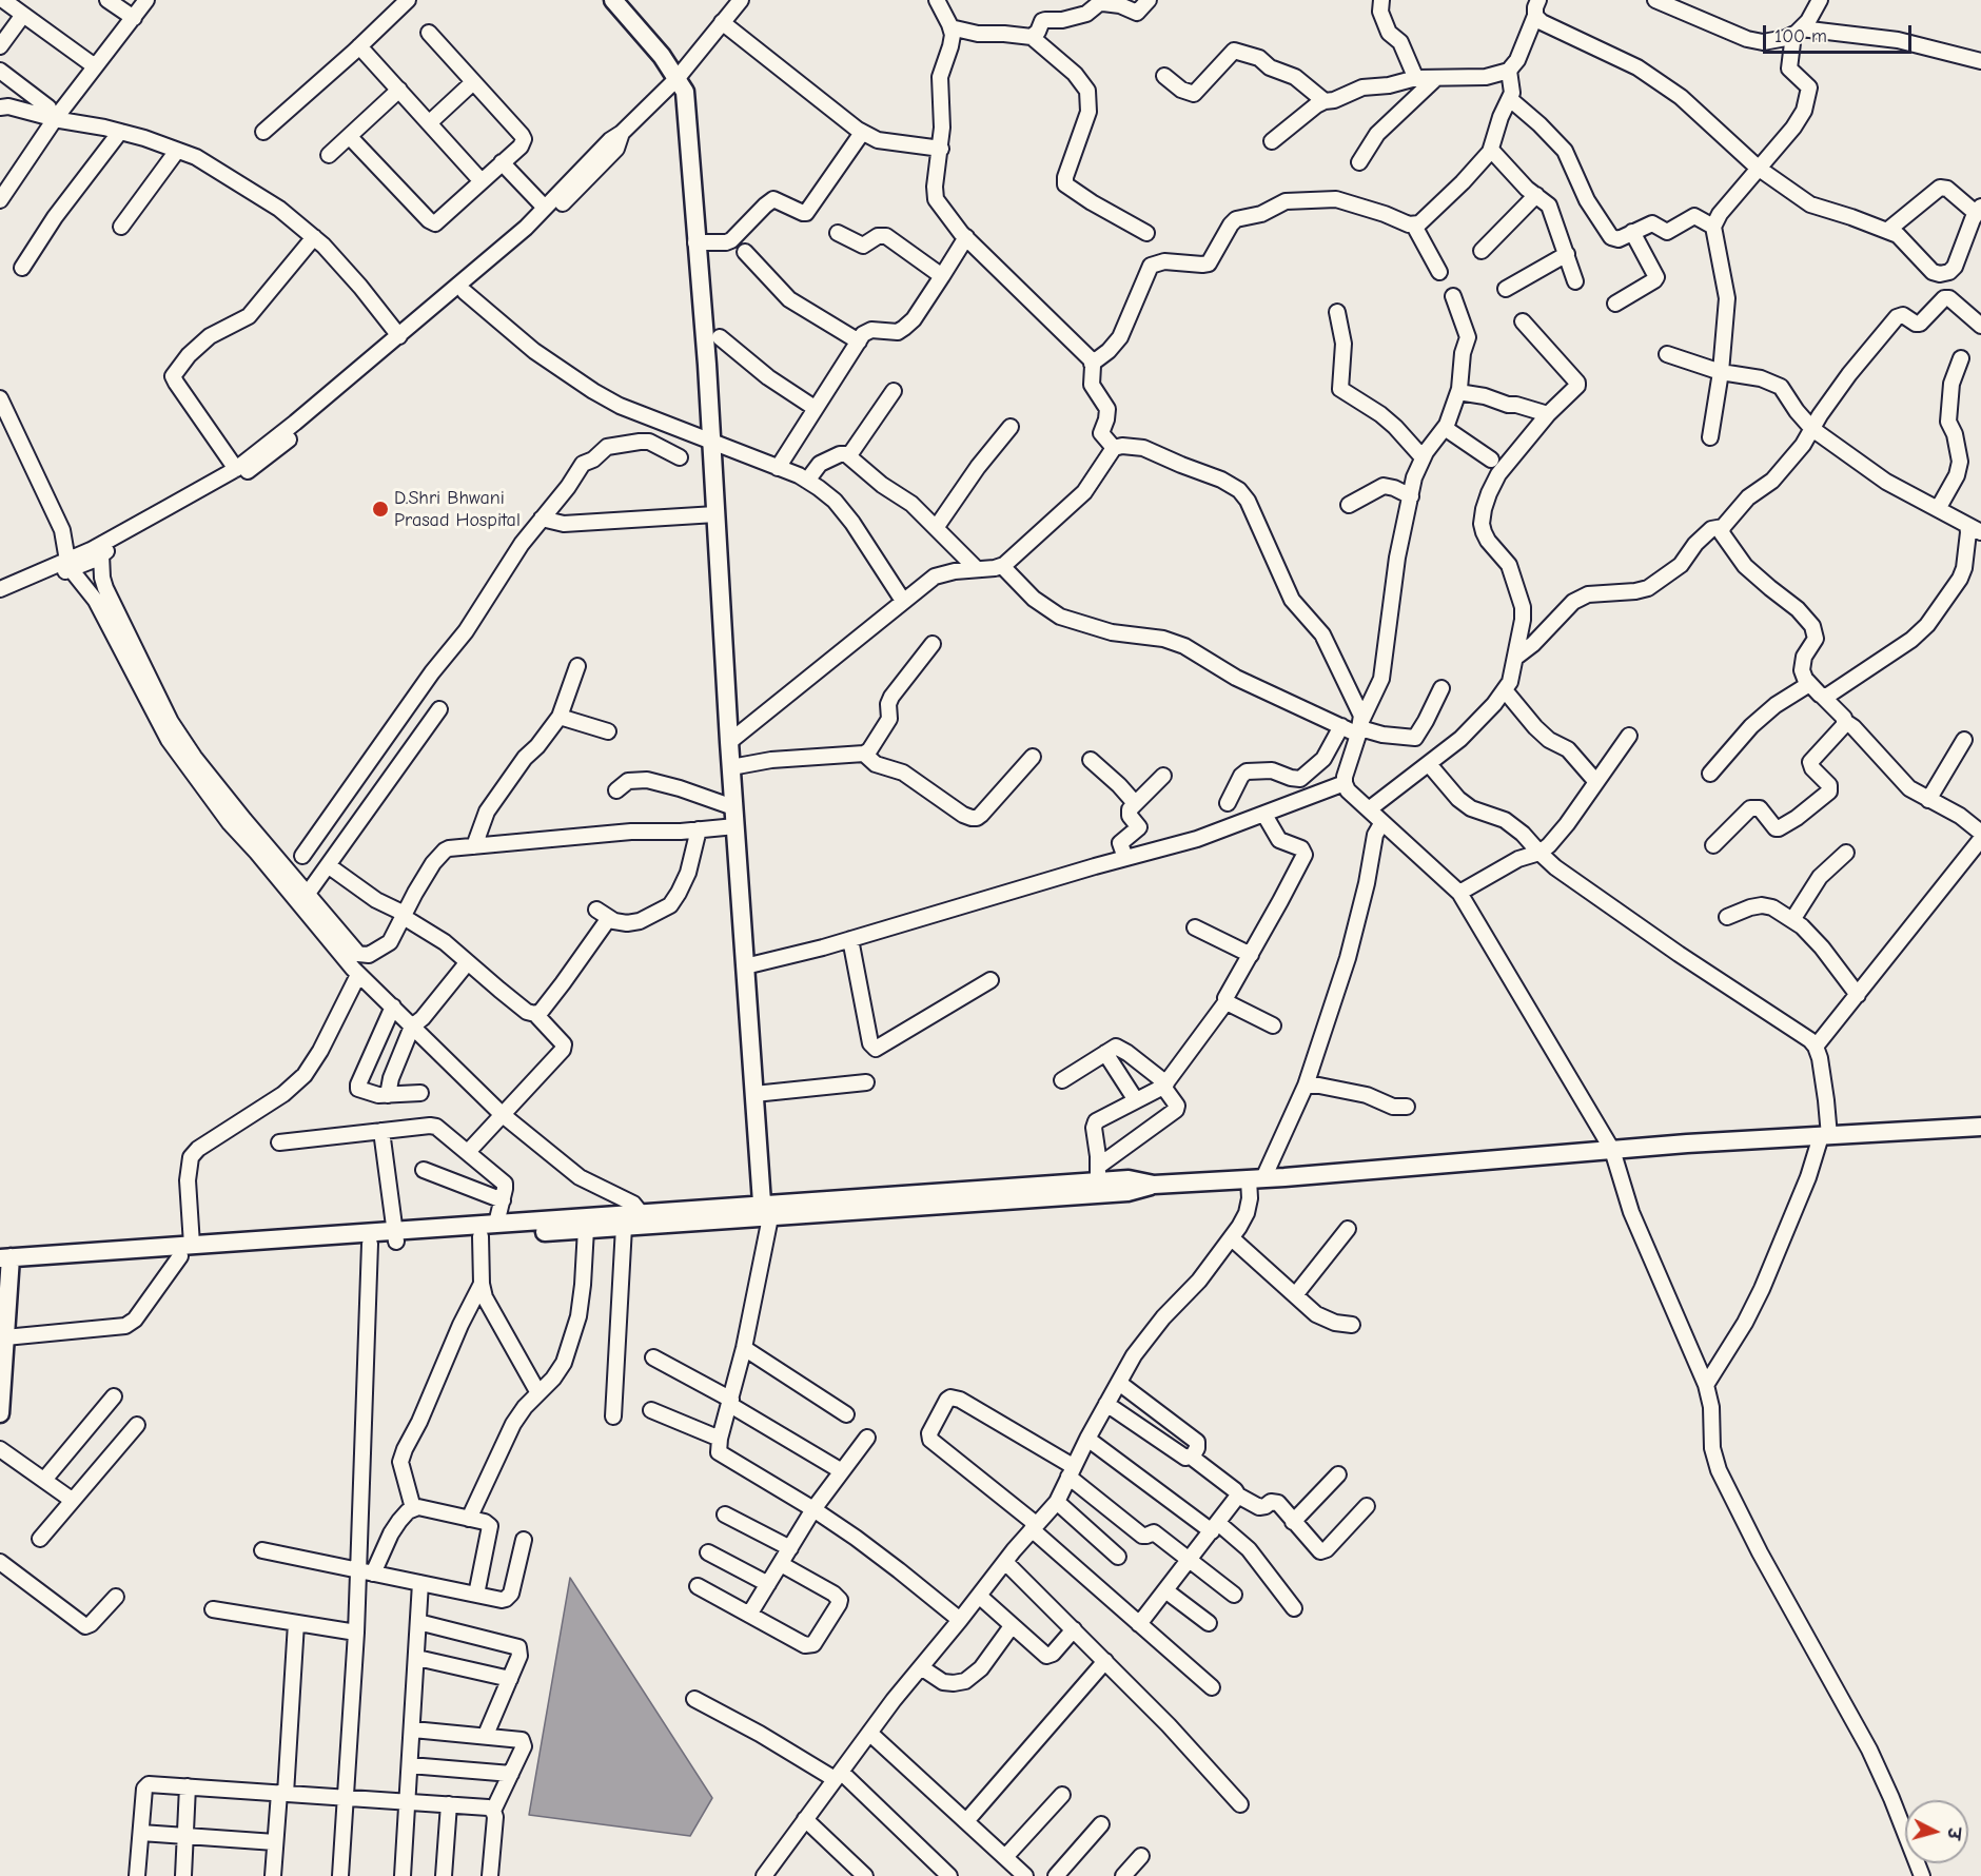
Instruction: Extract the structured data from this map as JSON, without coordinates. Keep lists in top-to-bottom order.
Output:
{
  "places": ["D.Shri Bhwani Prasad Hospital"],
  "scale_bar": "100 m",
  "north": "right"
}
